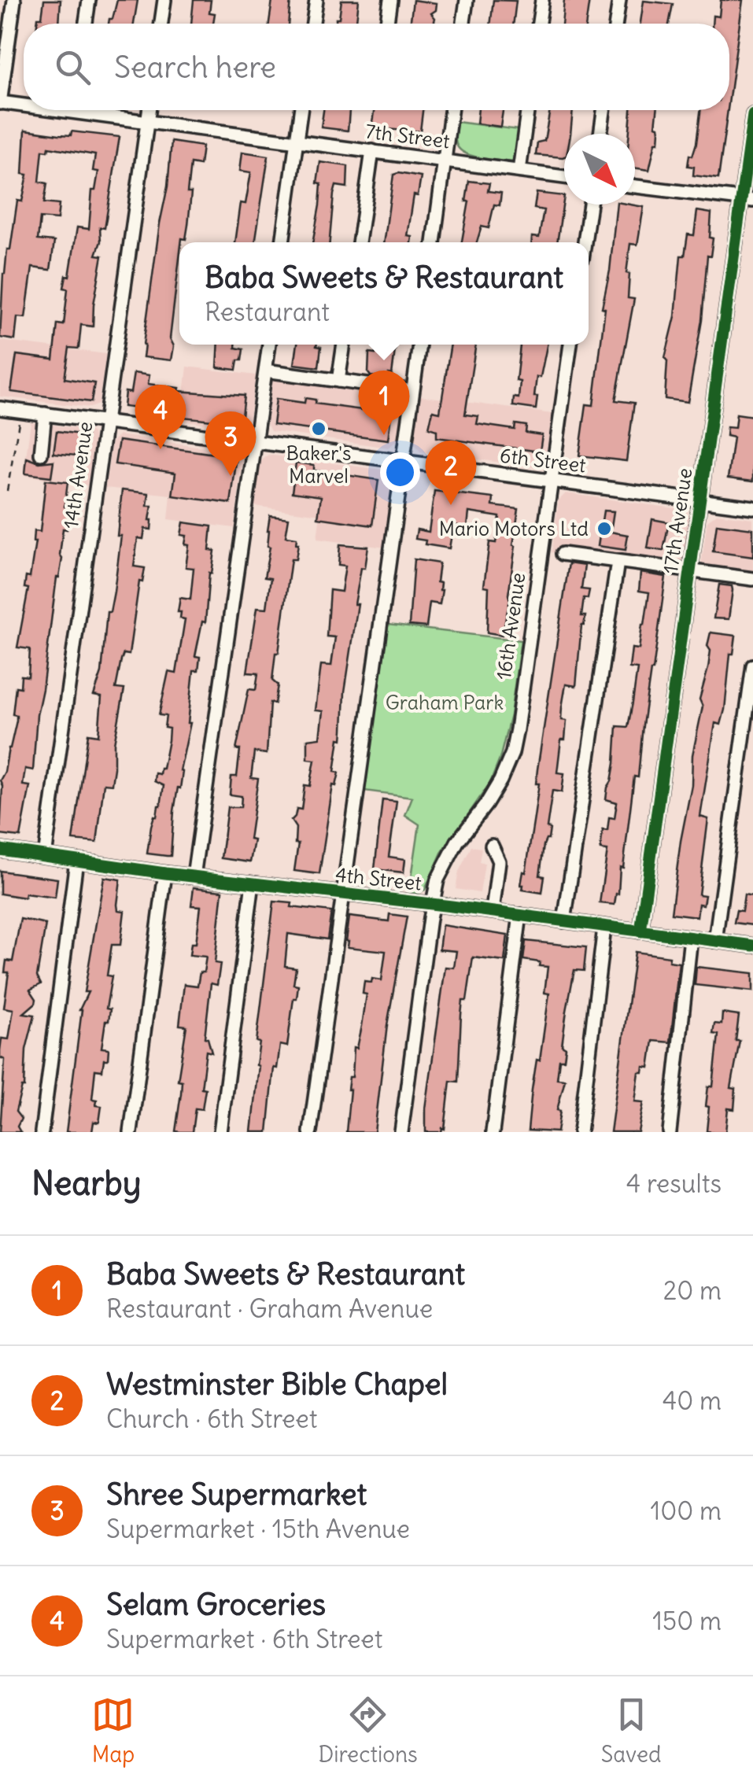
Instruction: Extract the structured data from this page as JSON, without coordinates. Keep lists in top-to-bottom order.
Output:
{
  "streets": {
    "street": [
      "7th Street",
      "6th Street",
      "14th Avenue",
      "17th Avenue",
      "16th Avenue",
      "4th Street"
    ]
  },
  "crossings": [
    ["7th Street", "14th Avenue"],
    ["6th Street", "14th Avenue"],
    ["6th Street", "17th Avenue"],
    ["6th Street", "16th Avenue"],
    ["14th Avenue", "4th Street"],
    ["17th Avenue", "4th Street"],
    ["16th Avenue", "4th Street"]
  ],
  "parks": ["Graham Park"],
  "places": ["Baker's Marvel", "Mario Motors Ltd"],
  "north": "bottom right",
  "page": {
    "search": "Search here",
    "popup": ["Baba Sweets & Restaurant", "Restaurant"],
    "pins": [
      "1",
      "4",
      "3",
      "2"
    ],
    "heading": ["Nearby", "4 results"],
    "list": [
      {
        "mark": "1",
        "name": "Baba Sweets & Restaurant",
        "note": "Restaurant · Graham Avenue",
        "value": "20 m"
      },
      {
        "mark": "2",
        "name": "Westminster Bible Chapel",
        "note": "Church · 6th Street",
        "value": "40 m"
      },
      {
        "mark": "3",
        "name": "Shree Supermarket",
        "note": "Supermarket · 15th Avenue",
        "value": "100 m"
      },
      {
        "mark": "4",
        "name": "Selam Groceries",
        "note": "Supermarket · 6th Street",
        "value": "150 m"
      }
    ],
    "nav": ["Map", "Directions", "Saved"]
  }
}
